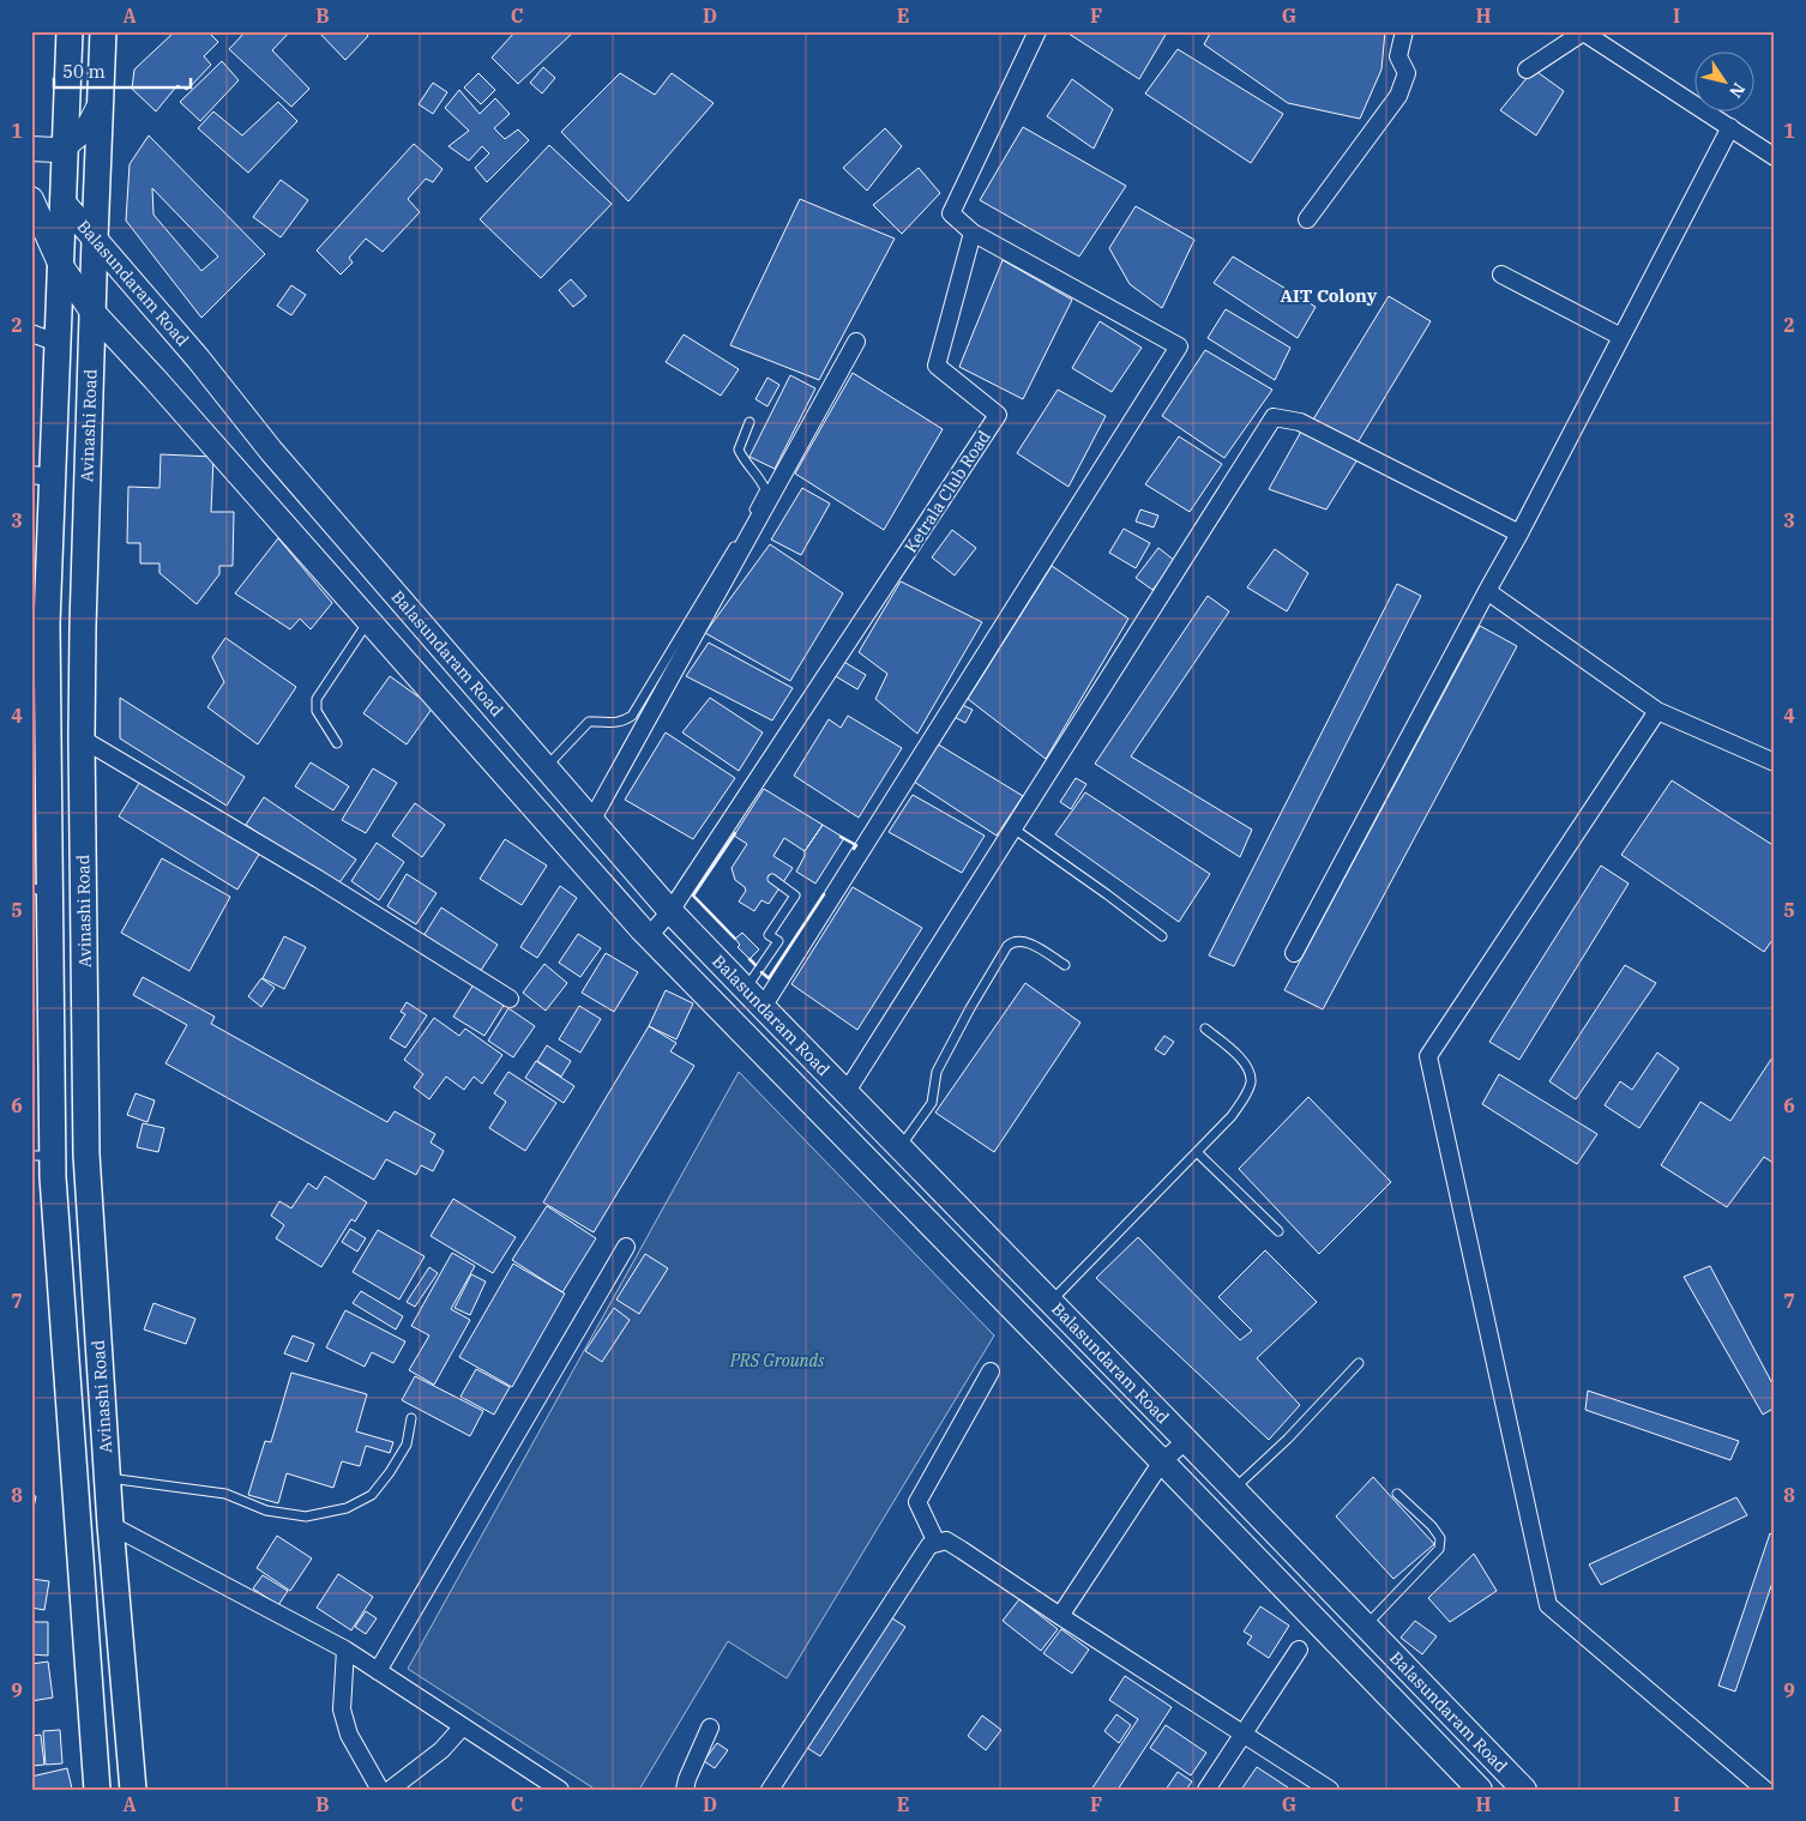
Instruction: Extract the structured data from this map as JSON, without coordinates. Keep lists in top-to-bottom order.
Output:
{
  "streets": {
    "main road": ["Balasundaram Road", "Avinashi Road"],
    "street": ["Ketrala Club Road"]
  },
  "crossings": [
    ["Balasundaram Road", "Avinashi Road"],
    ["Balasundaram Road", "Ketrala Club Road"]
  ],
  "districts": ["AIT Colony"],
  "parks": ["PRS Grounds"],
  "scale_bar": "50 m",
  "north": "bottom right",
  "grid": {
    "columns": [
      "A",
      "B",
      "C",
      "D",
      "E",
      "F",
      "G",
      "H",
      "I"
    ],
    "rows": [
      "1",
      "2",
      "3",
      "4",
      "5",
      "6",
      "7",
      "8",
      "9"
    ]
  }
}
